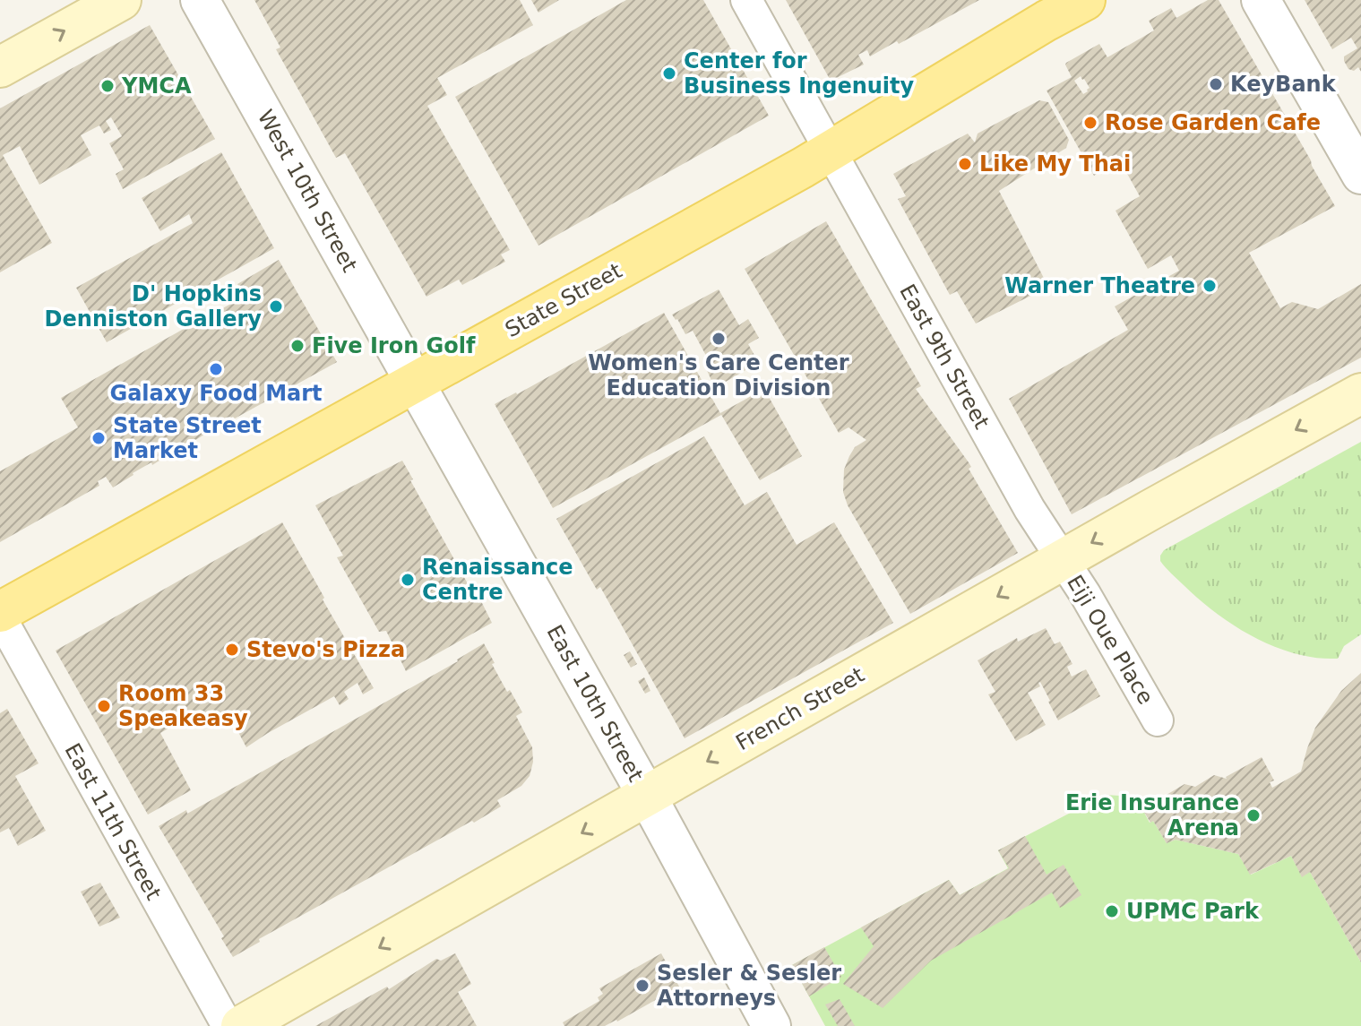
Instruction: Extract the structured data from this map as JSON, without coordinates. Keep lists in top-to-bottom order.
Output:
{
  "streets": {
    "main road": ["State Street", "French Street"],
    "street": [
      "West 10th Street",
      "East 9th Street",
      "Eiji Oue Place",
      "East 10th Street",
      "East 11th Street"
    ]
  },
  "crossings": [
    ["West 10th Street", "State Street"],
    ["West 10th Street", "East 10th Street"],
    ["State Street", "East 9th Street"],
    ["State Street", "East 10th Street"],
    ["State Street", "East 11th Street"],
    ["East 9th Street", "Eiji Oue Place"],
    ["East 9th Street", "French Street"],
    ["Eiji Oue Place", "French Street"],
    ["East 10th Street", "French Street"]
  ],
  "one_way": ["French Street"],
  "places": [
    "Center for Business Ingenuity",
    "KeyBank",
    "YMCA",
    "Rose Garden Cafe",
    "Like My Thai",
    "Warner Theatre",
    "D' Hopkins Denniston Gallery",
    "Women's Care Center Education Division",
    "Five Iron Golf",
    "Galaxy Food Mart",
    "State Street Market",
    "Renaissance Centre",
    "Stevo's Pizza",
    "Room 33 Speakeasy",
    "Erie Insurance Arena",
    "UPMC Park",
    "Sesler & Sesler Attorneys"
  ]
}
